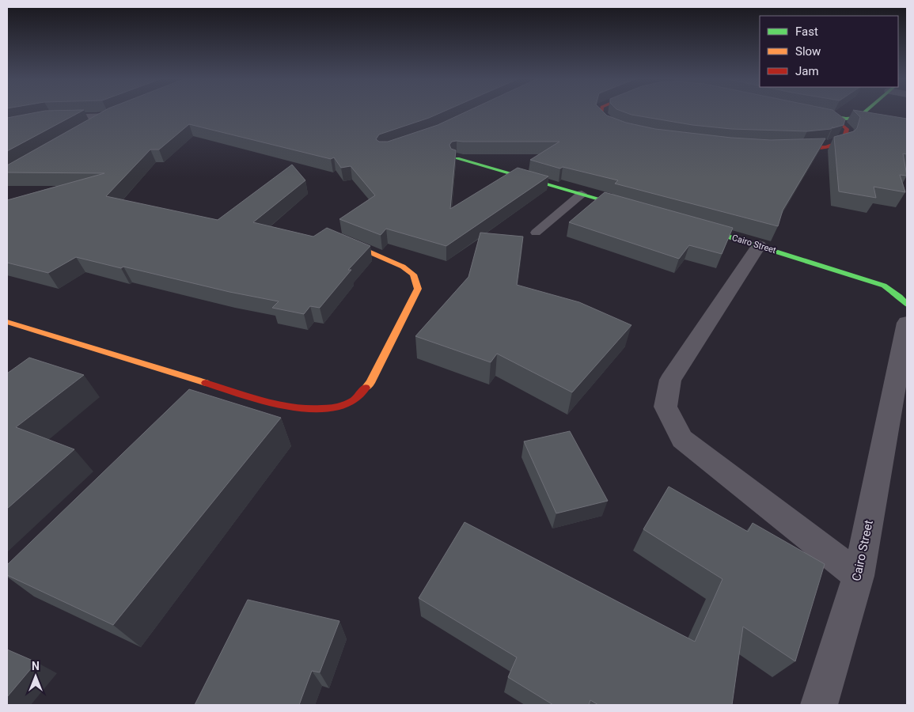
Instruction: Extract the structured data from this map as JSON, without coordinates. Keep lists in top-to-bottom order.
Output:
{
  "streets": {
    "street": ["Cairo Street"]
  },
  "legend": ["Fast", "Slow", "Jam"],
  "north": "top"
}
